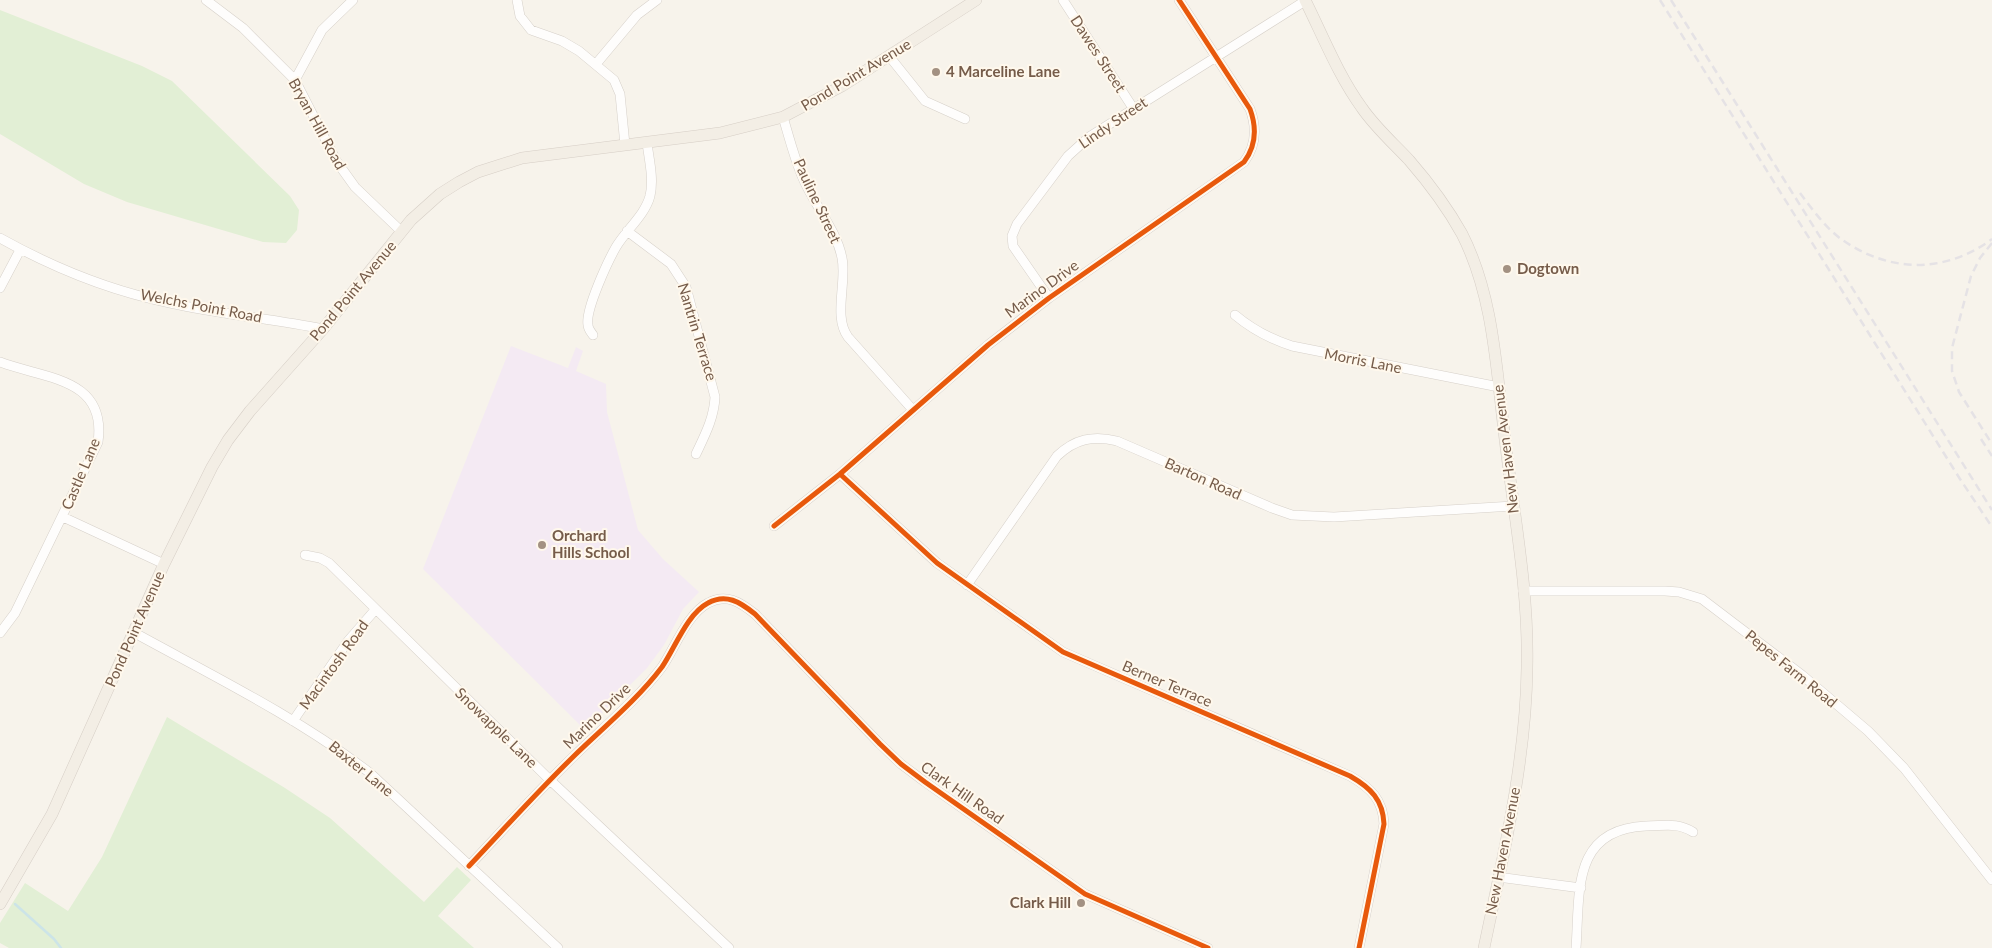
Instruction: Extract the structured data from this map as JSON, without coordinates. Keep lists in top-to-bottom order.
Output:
{
  "streets": {
    "main road": ["Pond Point Avenue", "New Haven Avenue"],
    "street": [
      "Dawes Street",
      "Lindy Street",
      "Bryan Hill Road",
      "Pauline Street",
      "Marino Drive",
      "Welchs Point Road",
      "Nantrin Terrace",
      "Morris Lane",
      "Castle Lane",
      "Barton Road",
      "Macintosh Road",
      "Pepes Farm Road",
      "Berner Terrace",
      "Snowapple Lane",
      "Baxter Lane",
      "Clark Hill Road"
    ]
  },
  "crossings": [
    ["Dawes Street", "Lindy Street"],
    ["Pond Point Avenue", "Bryan Hill Road"],
    ["Pond Point Avenue", "Pauline Street"],
    ["Pond Point Avenue", "Welchs Point Road"],
    ["Pond Point Avenue", "Baxter Lane"],
    ["Lindy Street", "Marino Drive"],
    ["Lindy Street", "New Haven Avenue"],
    ["Pauline Street", "Marino Drive"],
    ["Marino Drive", "Berner Terrace"],
    ["Marino Drive", "Snowapple Lane"],
    ["Marino Drive", "Baxter Lane"],
    ["Marino Drive", "Clark Hill Road"],
    ["Morris Lane", "New Haven Avenue"],
    ["New Haven Avenue", "Barton Road"],
    ["New Haven Avenue", "Pepes Farm Road"],
    ["Barton Road", "Berner Terrace"],
    ["Macintosh Road", "Snowapple Lane"],
    ["Macintosh Road", "Baxter Lane"]
  ],
  "places": [
    "4 Marceline Lane",
    "Dogtown",
    "Orchard Hills School",
    "Clark Hill"
  ]
}
